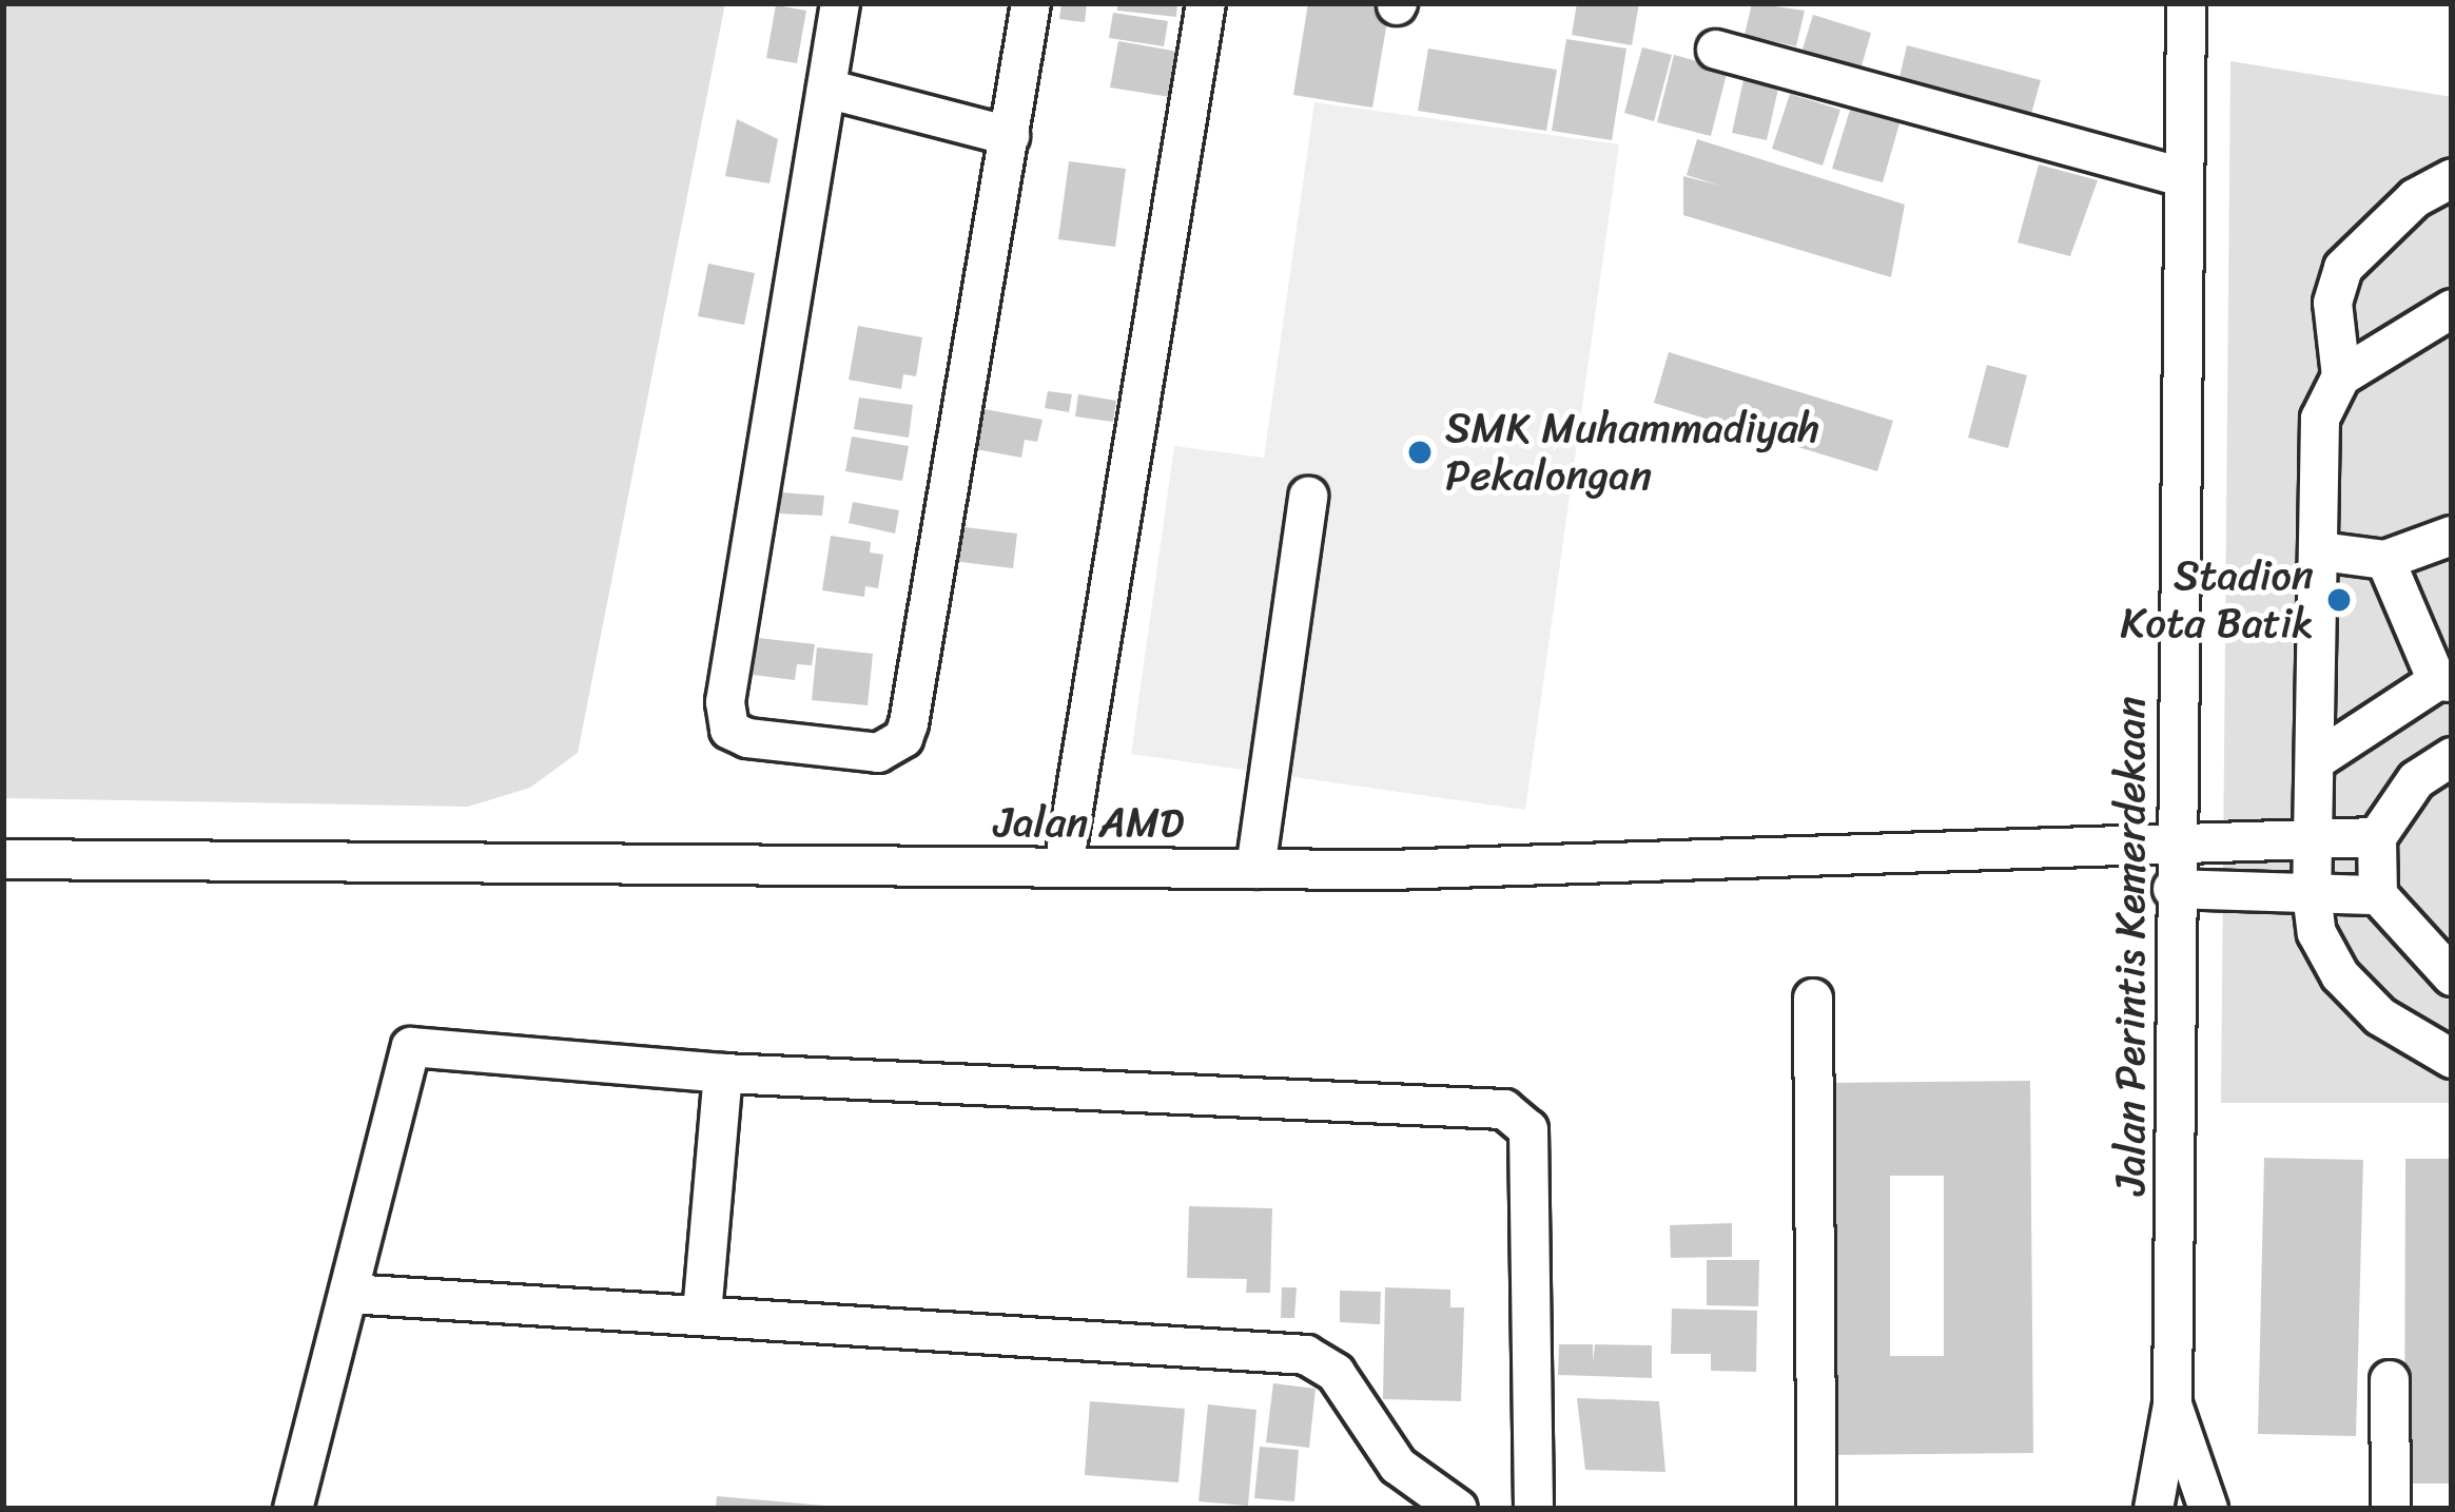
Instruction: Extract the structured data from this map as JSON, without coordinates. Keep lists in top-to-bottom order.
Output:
{
  "streets": {
    "street": ["Jalan AMD", "Jalan Perintis Kemerdekaan"]
  },
  "crossings": [
    ["Jalan AMD", "Jalan Perintis Kemerdekaan"]
  ],
  "places": ["SMK Muhammadiyah Pekalongan", "Stadion Kota Batik"]
}
